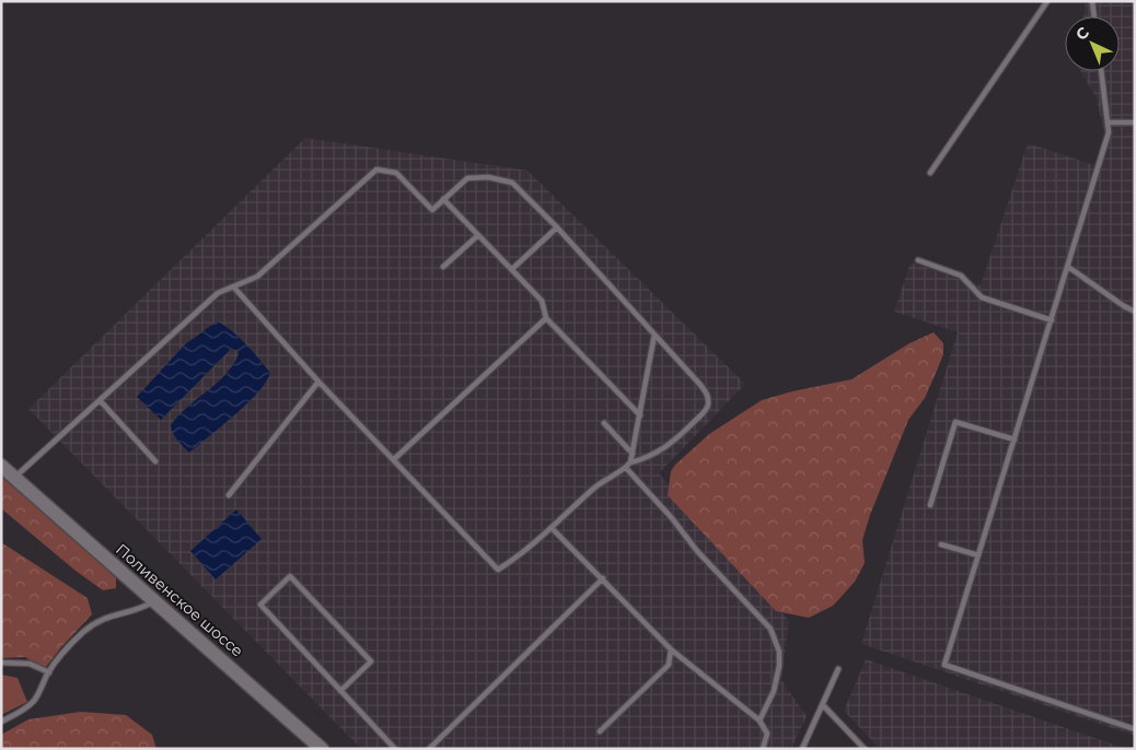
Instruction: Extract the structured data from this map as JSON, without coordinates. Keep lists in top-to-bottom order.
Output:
{
  "streets": {
    "street": ["Поливенское шоссе"]
  },
  "north": "top left"
}
